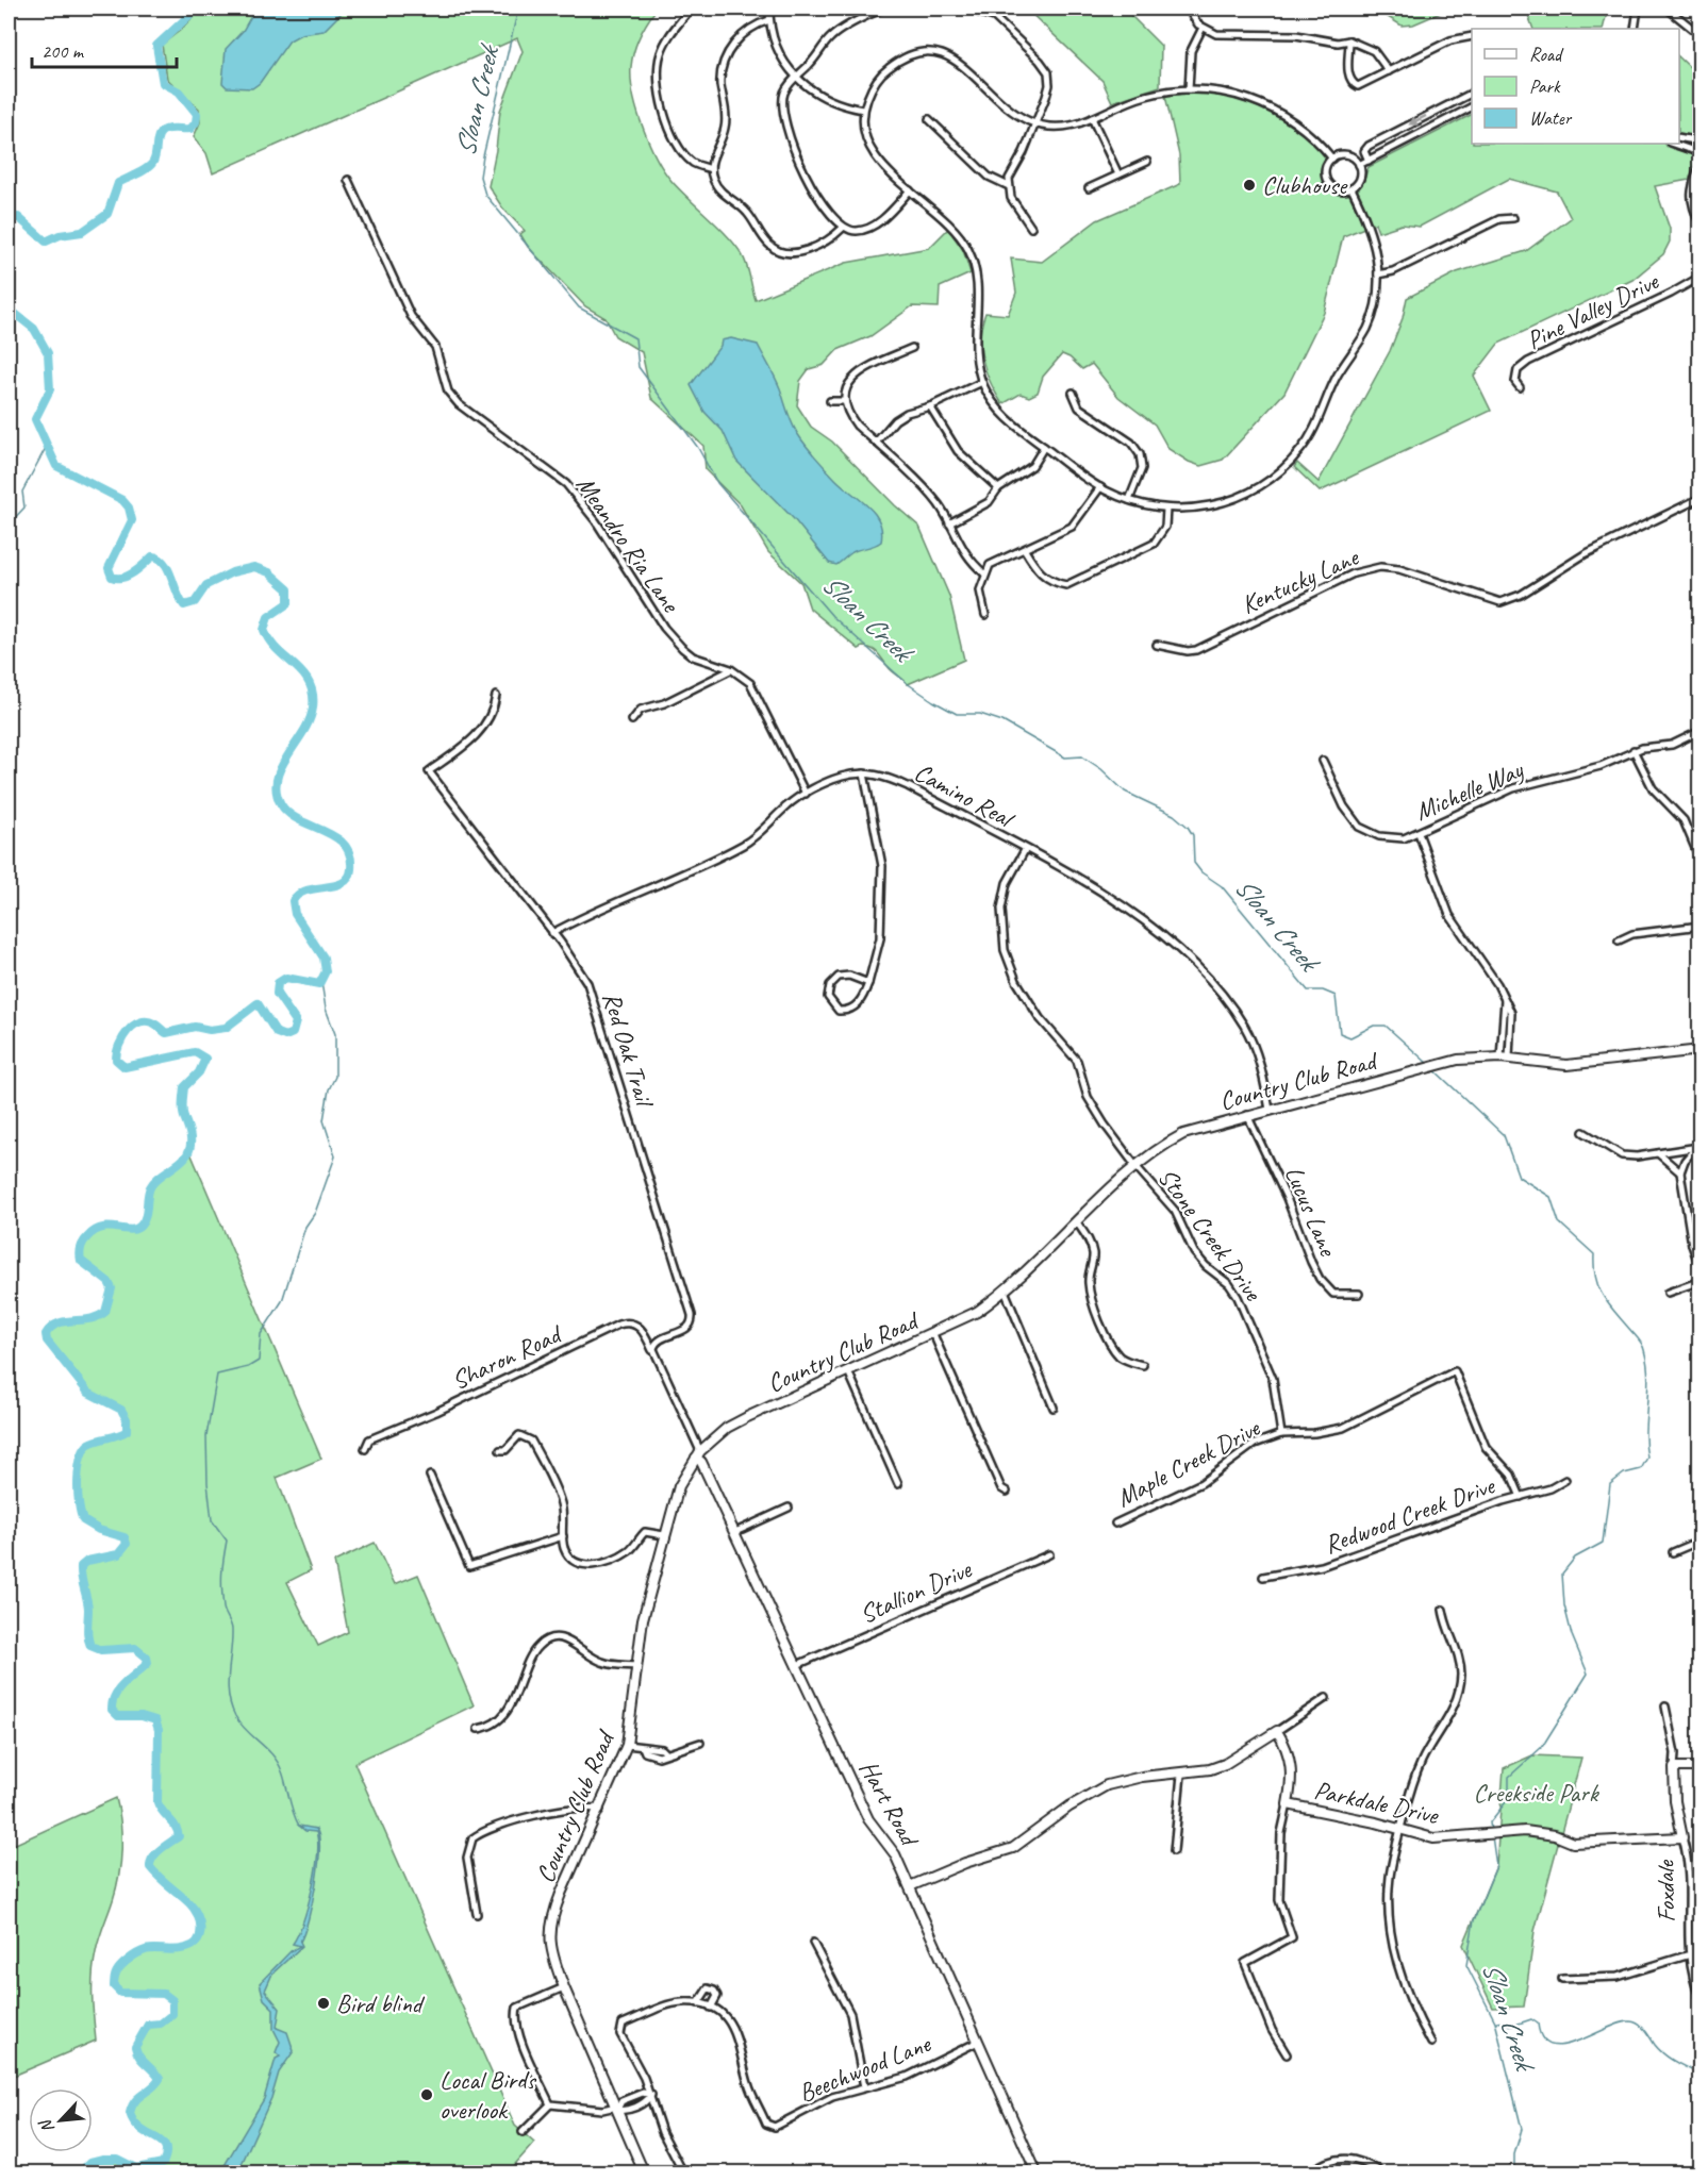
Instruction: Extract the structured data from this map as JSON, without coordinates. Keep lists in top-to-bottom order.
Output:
{
  "streets": {
    "main road": [
      "Country Club Road",
      "Hart Road",
      "Parkdale Drive",
      "Foxdale"
    ],
    "street": [
      "Pine Valley Drive",
      "Meandro Ria Lane",
      "Kentucky Lane",
      "Michelle Way",
      "Camino Real",
      "Red Oak Trail",
      "Lucus Lane",
      "Stone Creek Drive",
      "Sharon Road",
      "Maple Creek Drive",
      "Redwood Creek Drive",
      "Stallion Drive",
      "Beechwood Lane"
    ]
  },
  "crossings": [
    ["Meandro Ria Lane", "Camino Real"],
    ["Camino Real", "Red Oak Trail"],
    ["Camino Real", "Country Club Road"],
    ["Camino Real", "Stone Creek Drive"],
    ["Red Oak Trail", "Sharon Road"],
    ["Country Club Road", "Lucus Lane"],
    ["Country Club Road", "Stone Creek Drive"],
    ["Country Club Road", "Hart Road"],
    ["Stone Creek Drive", "Maple Creek Drive"],
    ["Maple Creek Drive", "Redwood Creek Drive"],
    ["Stallion Drive", "Hart Road"],
    ["Hart Road", "Beechwood Lane"],
    ["Parkdale Drive", "Foxdale"]
  ],
  "water": ["Sloan Creek"],
  "parks": ["Creekside Park"],
  "places": ["Clubhouse", "Bird blind", "Local Birds overlook"],
  "legend": ["Road", "Park", "Water"],
  "scale_bar": "200 m",
  "north": "bottom left"
}
